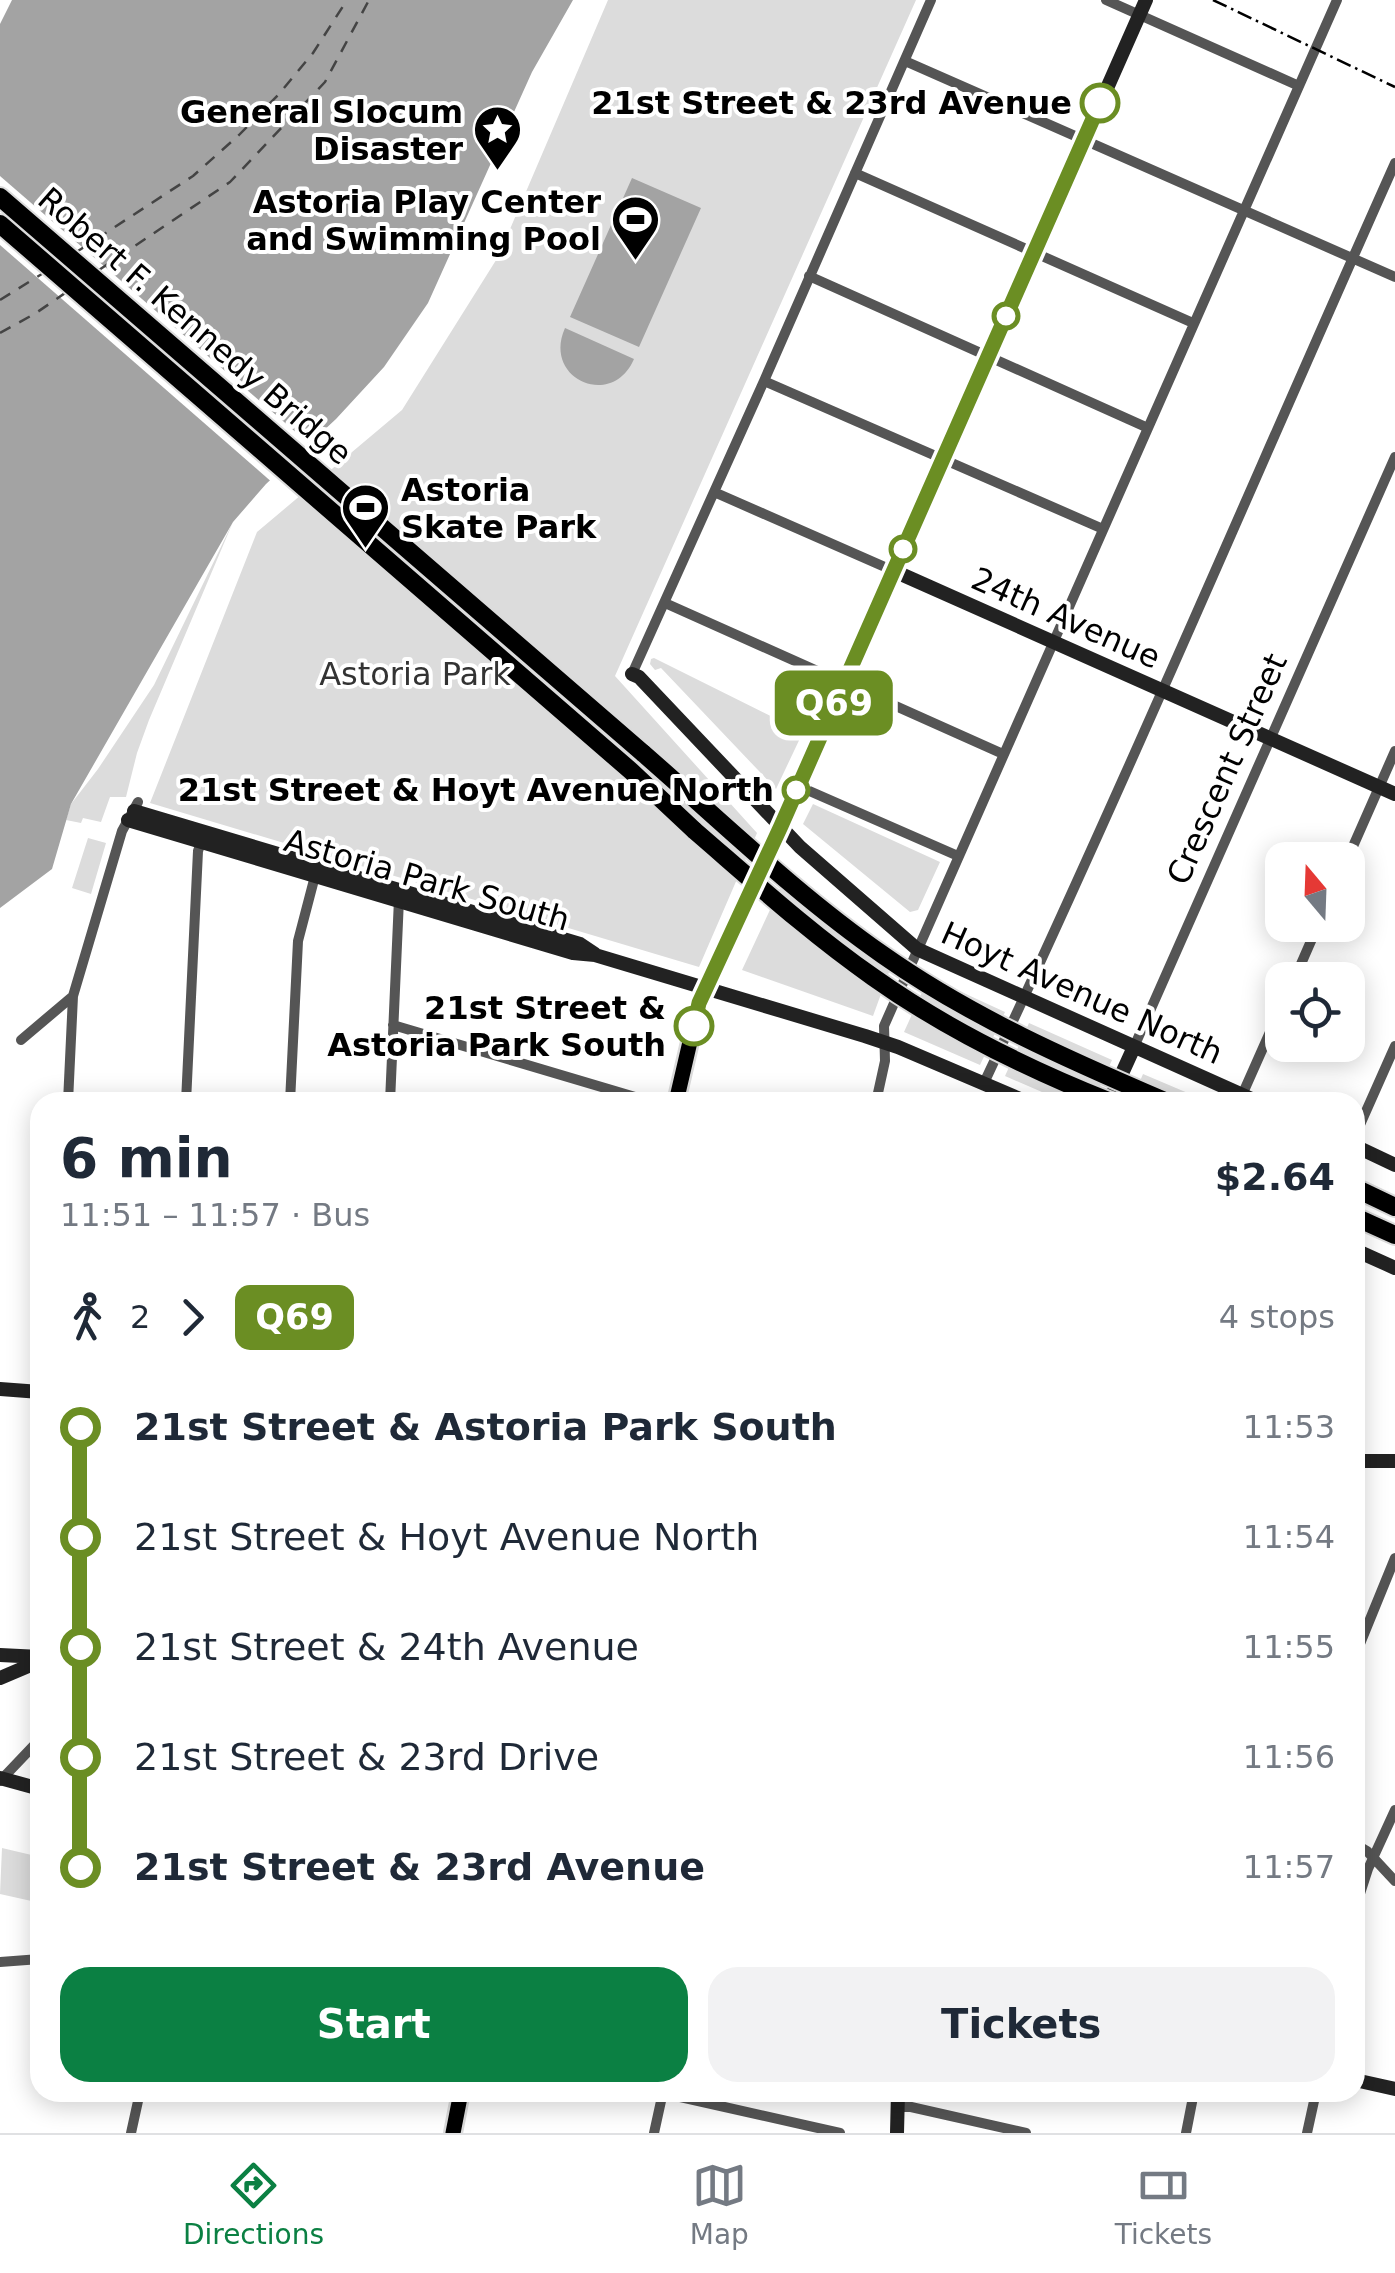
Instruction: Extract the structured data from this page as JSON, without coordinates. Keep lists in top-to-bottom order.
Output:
{
  "streets": {
    "highway": ["Robert F. Kennedy Bridge"],
    "street": [
      "24th Avenue",
      "Crescent Street",
      "Astoria Park South",
      "Hoyt Avenue North"
    ]
  },
  "crossings": [
    ["24th Avenue", "Crescent Street"],
    ["Crescent Street", "Hoyt Avenue North"]
  ],
  "parks": ["Astoria Park"],
  "places": {
    "other": ["21st Street & 23rd Avenue", "21st Street & Hoyt Avenue North", "21st Street & Astoria Park South"],
    "place": ["General Slocum Disaster"],
    "sports": ["Astoria Play Center and Swimming Pool", "Astoria Skate Park"]
  },
  "lines": ["bus line Q69"],
  "north": "top",
  "page": {
    "on_map": "Q69",
    "heading": ["6 min", "11:51 – 11:57 · Bus", "$2.64"],
    "legs": ["2", "Q69", "4 stops"],
    "list": [
      {
        "name": "21st Street & Astoria Park South",
        "value": "11:53"
      },
      {
        "name": "21st Street & Hoyt Avenue North",
        "value": "11:54"
      },
      {
        "name": "21st Street & 24th Avenue",
        "value": "11:55"
      },
      {
        "name": "21st Street & 23rd Drive",
        "value": "11:56"
      },
      {
        "name": "21st Street & 23rd Avenue",
        "value": "11:57"
      }
    ],
    "buttons": ["Start", "Tickets"],
    "tabs": ["Directions", "Map", "Tickets"]
  }
}
